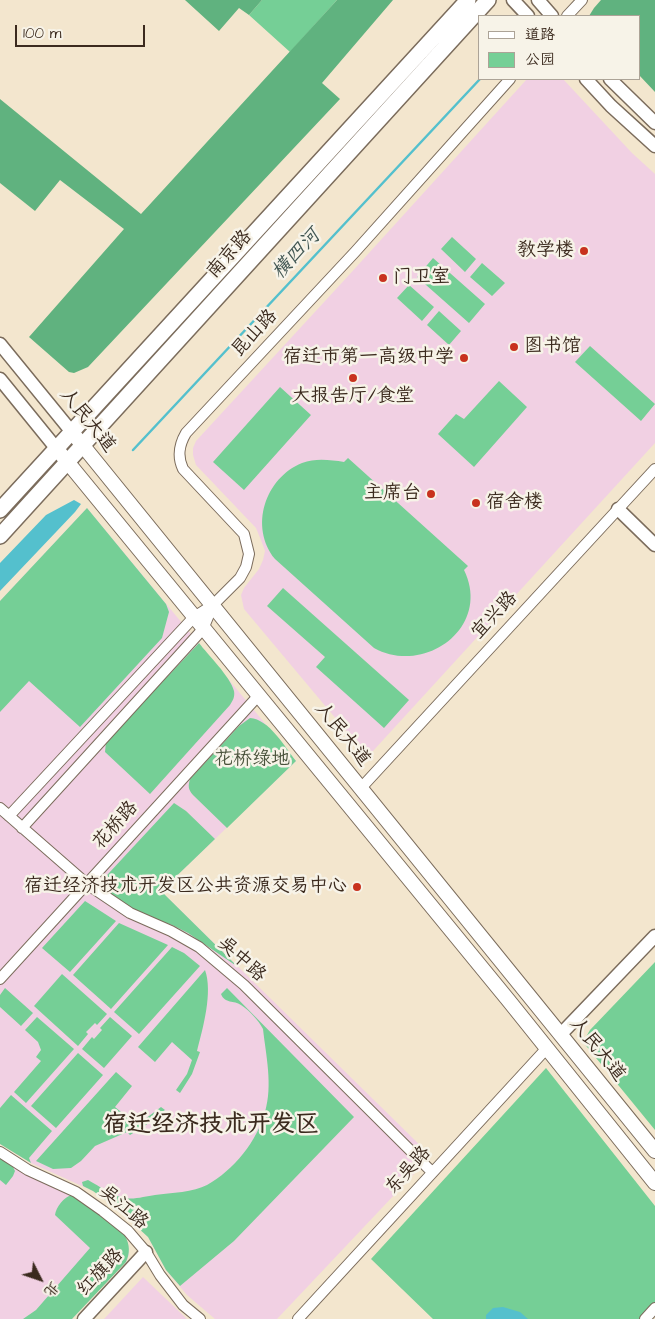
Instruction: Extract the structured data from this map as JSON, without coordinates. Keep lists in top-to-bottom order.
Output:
{
  "streets": {
    "main road": ["南京路", "人民大道"],
    "street": [
      "昆山路",
      "宜兴路",
      "花桥路",
      "吴中路",
      "东吴路",
      "吴江路",
      "红旗路"
    ]
  },
  "crossings": [
    ["南京路", "人民大道"],
    ["昆山路", "人民大道"],
    ["人民大道", "宜兴路"],
    ["人民大道", "花桥路"],
    ["人民大道", "东吴路"],
    ["花桥路", "吴中路"],
    ["吴中路", "东吴路"],
    ["吴江路", "红旗路"]
  ],
  "districts": ["宿迁经济技术开发区"],
  "water": ["横四河"],
  "parks": ["花桥绿地"],
  "places": [
    "教学楼",
    "门卫室",
    "图书馆",
    "宿迁市第一高级中学",
    "大报告厅/食堂",
    "主席台",
    "宿舍楼",
    "宿迁经济技术开发区公共资源交易中心"
  ],
  "legend": ["道路", "公园"],
  "scale_bar": "100 m",
  "north": "bottom right"
}
